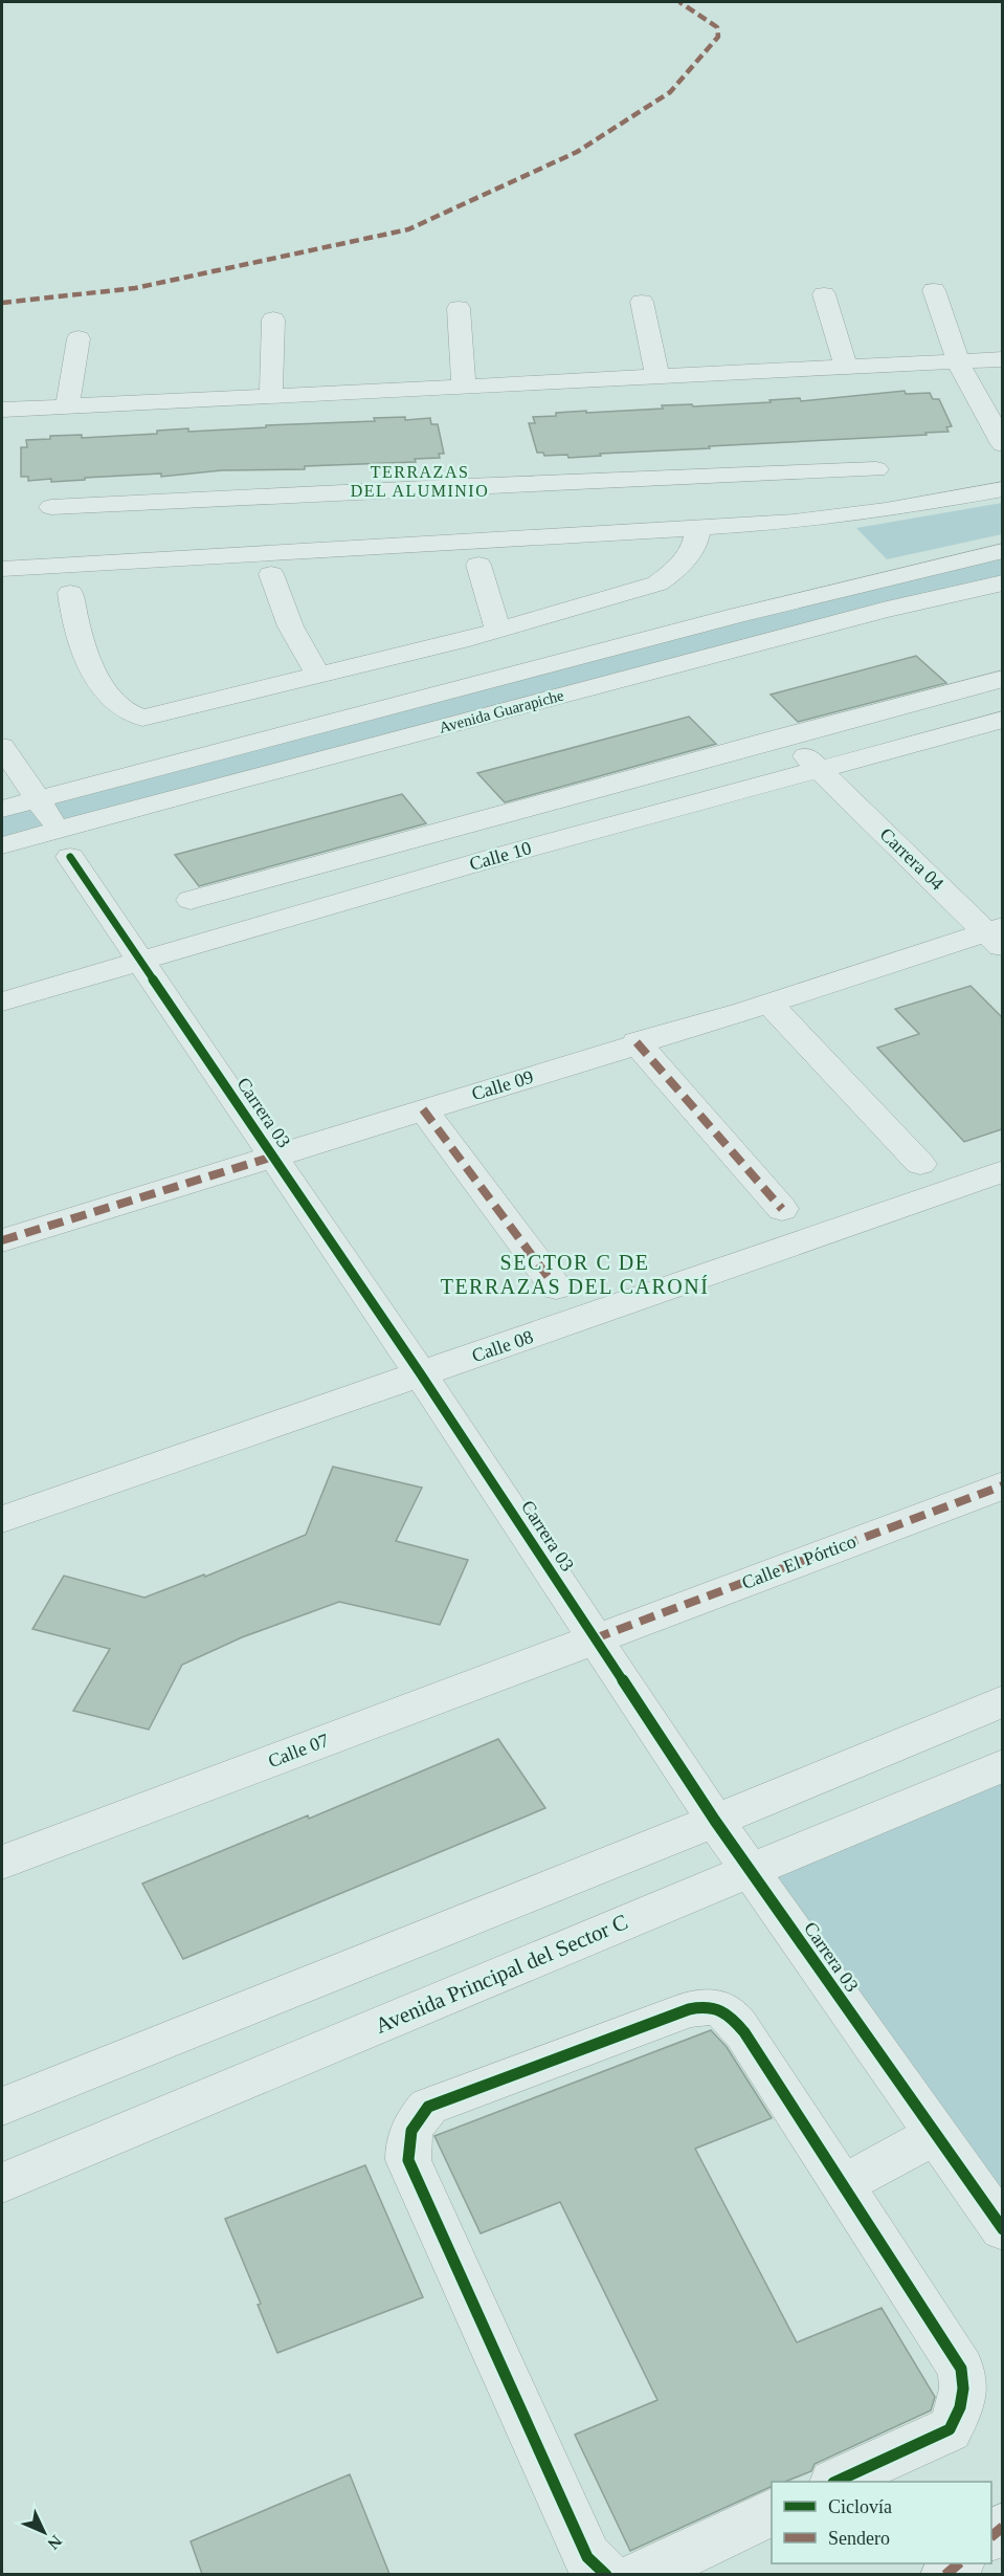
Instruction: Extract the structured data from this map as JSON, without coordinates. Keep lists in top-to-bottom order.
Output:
{
  "streets": {
    "street": [
      "Avenida Guarapiche",
      "Calle 10",
      "Carrera 04",
      "Calle 09",
      "Carrera 03",
      "Calle 08",
      "Calle El Pórtico",
      "Calle 07",
      "Avenida Principal del Sector C"
    ]
  },
  "crossings": [
    ["Avenida Guarapiche", "Carrera 03"],
    ["Calle 10", "Carrera 04"],
    ["Calle 10", "Carrera 03"],
    ["Carrera 04", "Calle 09"],
    ["Calle 09", "Carrera 03"],
    ["Carrera 03", "Calle 08"],
    ["Carrera 03", "Calle El Pórtico"],
    ["Carrera 03", "Calle 07"],
    ["Carrera 03", "Avenida Principal del Sector C"],
    ["Calle El Pórtico", "Calle 07"]
  ],
  "districts": ["TERRAZAS DEL ALUMINIO", "SECTOR C DE TERRAZAS DEL CARONÍ"],
  "legend": ["Ciclovía", "Sendero"],
  "north": "bottom right"
}
